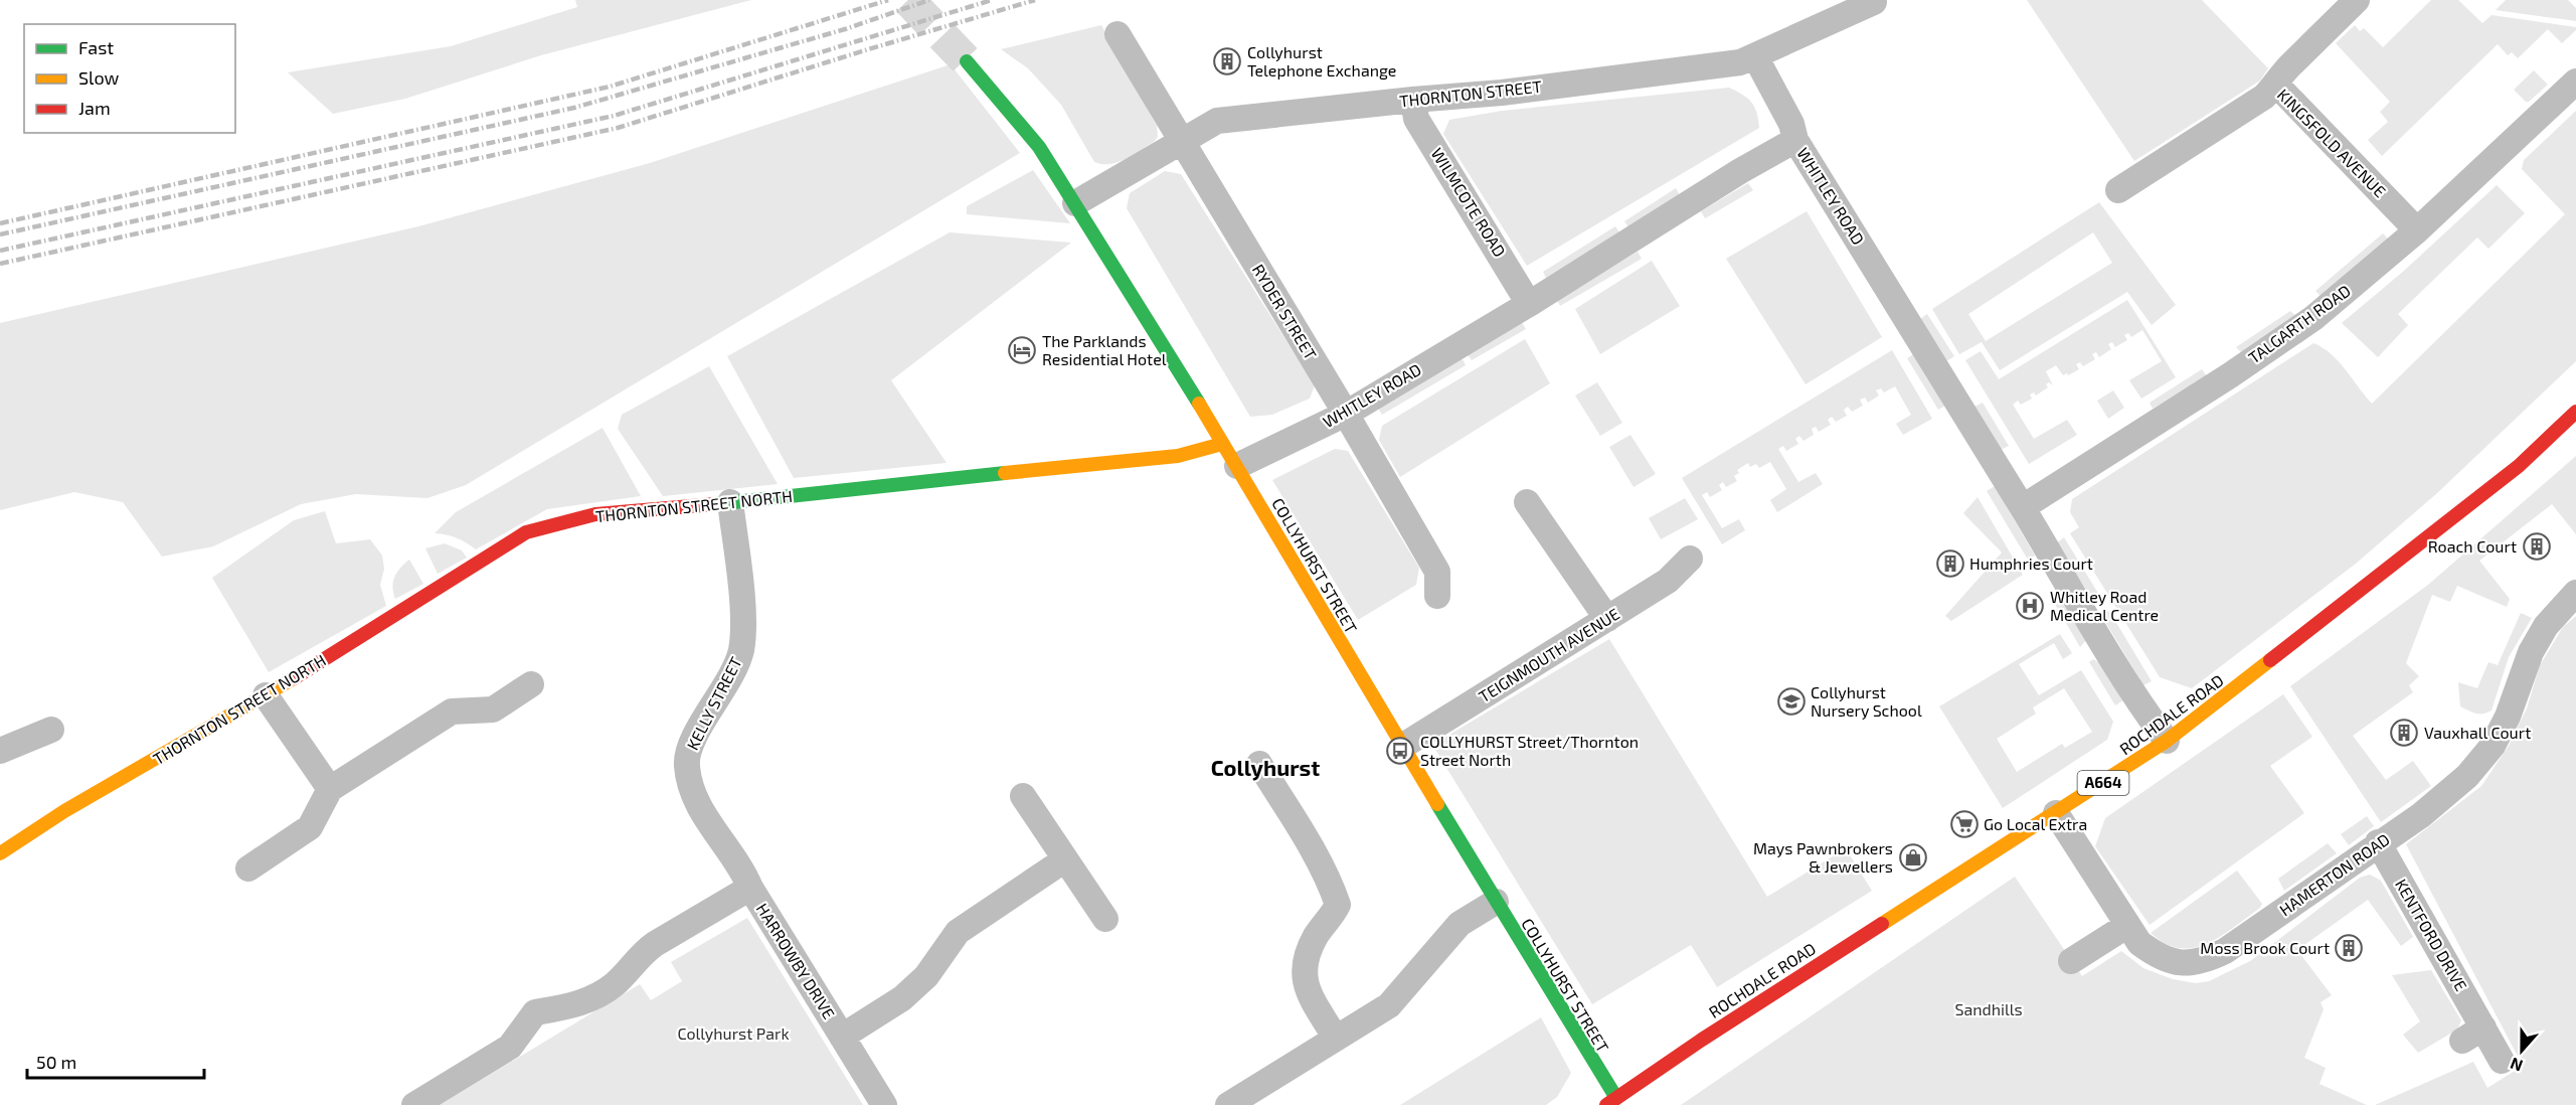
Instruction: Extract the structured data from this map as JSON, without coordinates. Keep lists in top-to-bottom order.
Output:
{
  "streets": {
    "main road": [
      "THORNTON STREET NORTH",
      "COLLYHURST STREET",
      "ROCHDALE ROAD",
      "A664"
    ],
    "street": [
      "THORNTON STREET",
      "KINGSFOLD AVENUE",
      "WHITLEY ROAD",
      "WILMCOTE ROAD",
      "RYDER STREET",
      "TALGARTH ROAD",
      "TEIGNMOUTH AVENUE",
      "KELLY STREET",
      "HAMERTON ROAD",
      "KENTFORD DRIVE",
      "HARROWBY DRIVE"
    ]
  },
  "crossings": [
    ["THORNTON STREET", "WILMCOTE ROAD"],
    ["THORNTON STREET", "RYDER STREET"],
    ["THORNTON STREET", "COLLYHURST STREET"],
    ["KINGSFOLD AVENUE", "TALGARTH ROAD"],
    ["WHITLEY ROAD", "WILMCOTE ROAD"],
    ["WHITLEY ROAD", "RYDER STREET"],
    ["WHITLEY ROAD", "TALGARTH ROAD"],
    ["WHITLEY ROAD", "COLLYHURST STREET"],
    ["WHITLEY ROAD", "ROCHDALE ROAD"],
    ["THORNTON STREET NORTH", "COLLYHURST STREET"],
    ["THORNTON STREET NORTH", "KELLY STREET"],
    ["COLLYHURST STREET", "TEIGNMOUTH AVENUE"],
    ["COLLYHURST STREET", "ROCHDALE ROAD"],
    ["KELLY STREET", "HARROWBY DRIVE"],
    ["ROCHDALE ROAD", "HAMERTON ROAD"],
    ["HAMERTON ROAD", "KENTFORD DRIVE"]
  ],
  "districts": ["Collyhurst"],
  "parks": ["Sandhills", "Collyhurst Park"],
  "places": {
    "building": [
      "Collyhurst Telephone Exchange",
      "Roach Court",
      "Humphries Court",
      "Vauxhall Court",
      "Moss Brook Court"
    ],
    "hotel": ["The Parklands Residential Hotel"],
    "hospital": ["Whitley Road Medical Centre"],
    "school or university": ["Collyhurst Nursery School"],
    "bus stop": ["COLLYHURST Street/Thornton Street North"],
    "supermarket": ["Go Local Extra"],
    "shop": ["Mays Pawnbrokers & Jewellers"]
  },
  "legend": ["Fast", "Slow", "Jam"],
  "scale_bar": "50 m",
  "north": "bottom"
}
